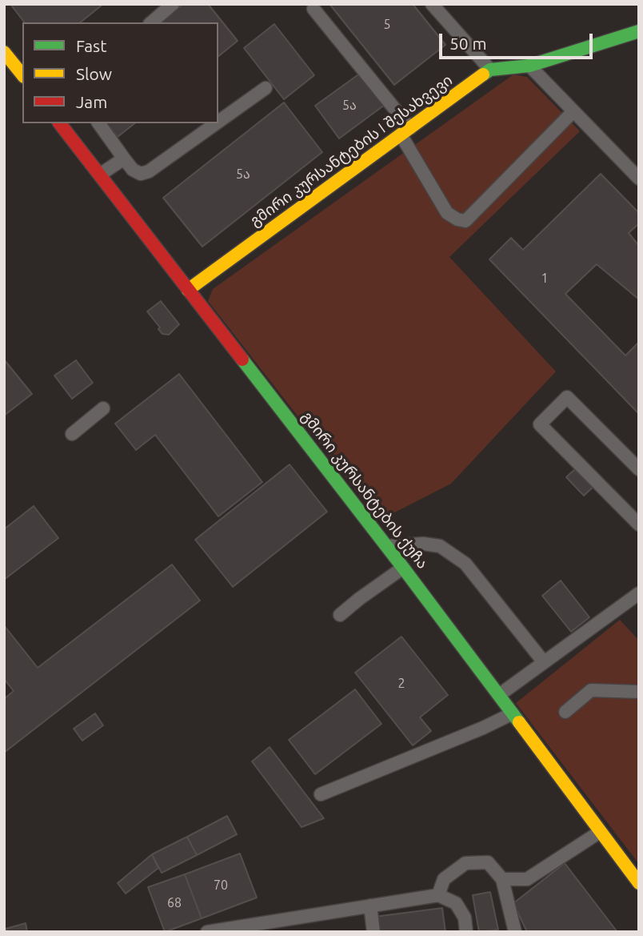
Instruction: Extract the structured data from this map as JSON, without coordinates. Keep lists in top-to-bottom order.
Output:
{
  "streets": {
    "street": ["გმირი კურსანტების I შესახვევი", "გმირი კურსანტების ქუჩა"]
  },
  "crossings": [
    ["გმირი კურსანტების I შესახვევი", "გმირი კურსანტების ქუჩა"]
  ],
  "house_numbers": [
    "5",
    "5ა",
    "5ა",
    "1",
    "2",
    "70",
    "68"
  ],
  "legend": ["Fast", "Slow", "Jam"],
  "scale_bar": "50 m"
}
